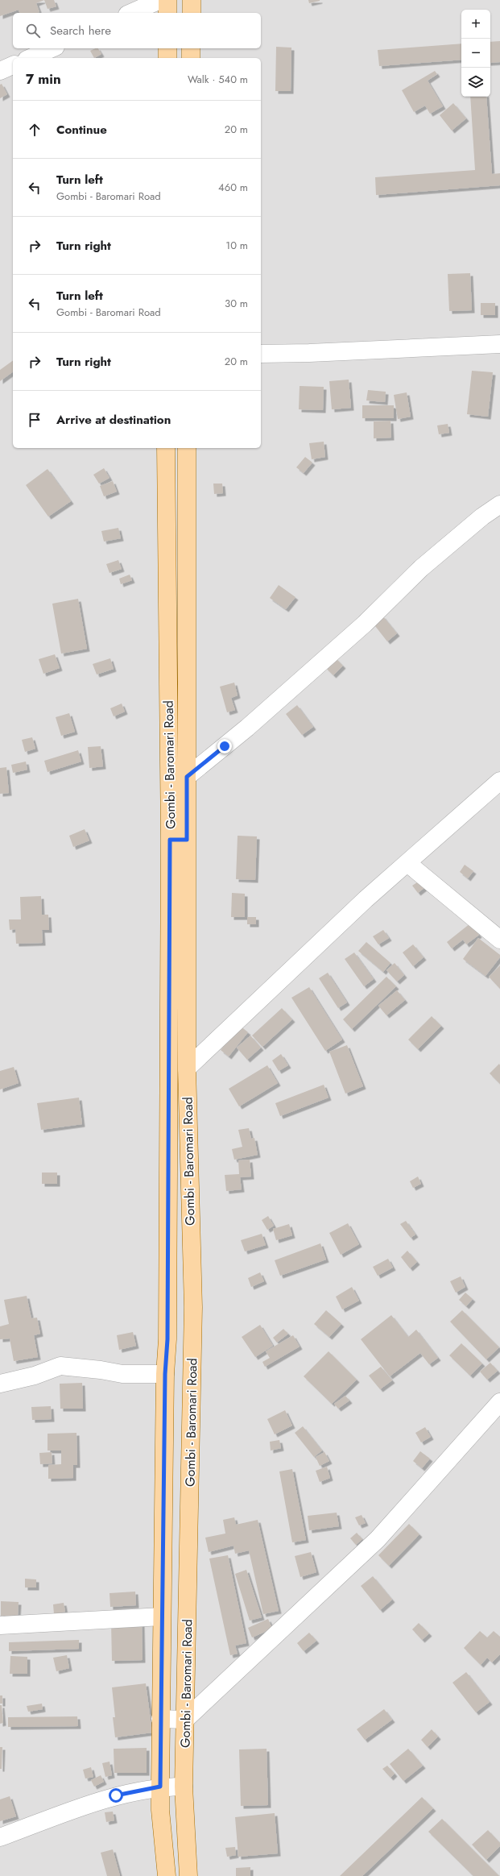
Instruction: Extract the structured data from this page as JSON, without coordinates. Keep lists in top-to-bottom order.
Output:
{
  "streets": {
    "main road": ["Gombi - Baromari Road"]
  },
  "page": {
    "map_buttons": ["+", "−"],
    "search": "Search here",
    "heading": ["7 min", "Walk · 540 m"],
    "list": [
      ["Continue", "20 m"],
      ["Turn left", "Gombi - Baromari Road", "460 m"],
      ["Turn right", "10 m"],
      ["Turn left", "Gombi - Baromari Road", "30 m"],
      ["Turn right", "20 m"],
      "Arrive at destination"
    ]
  }
}
